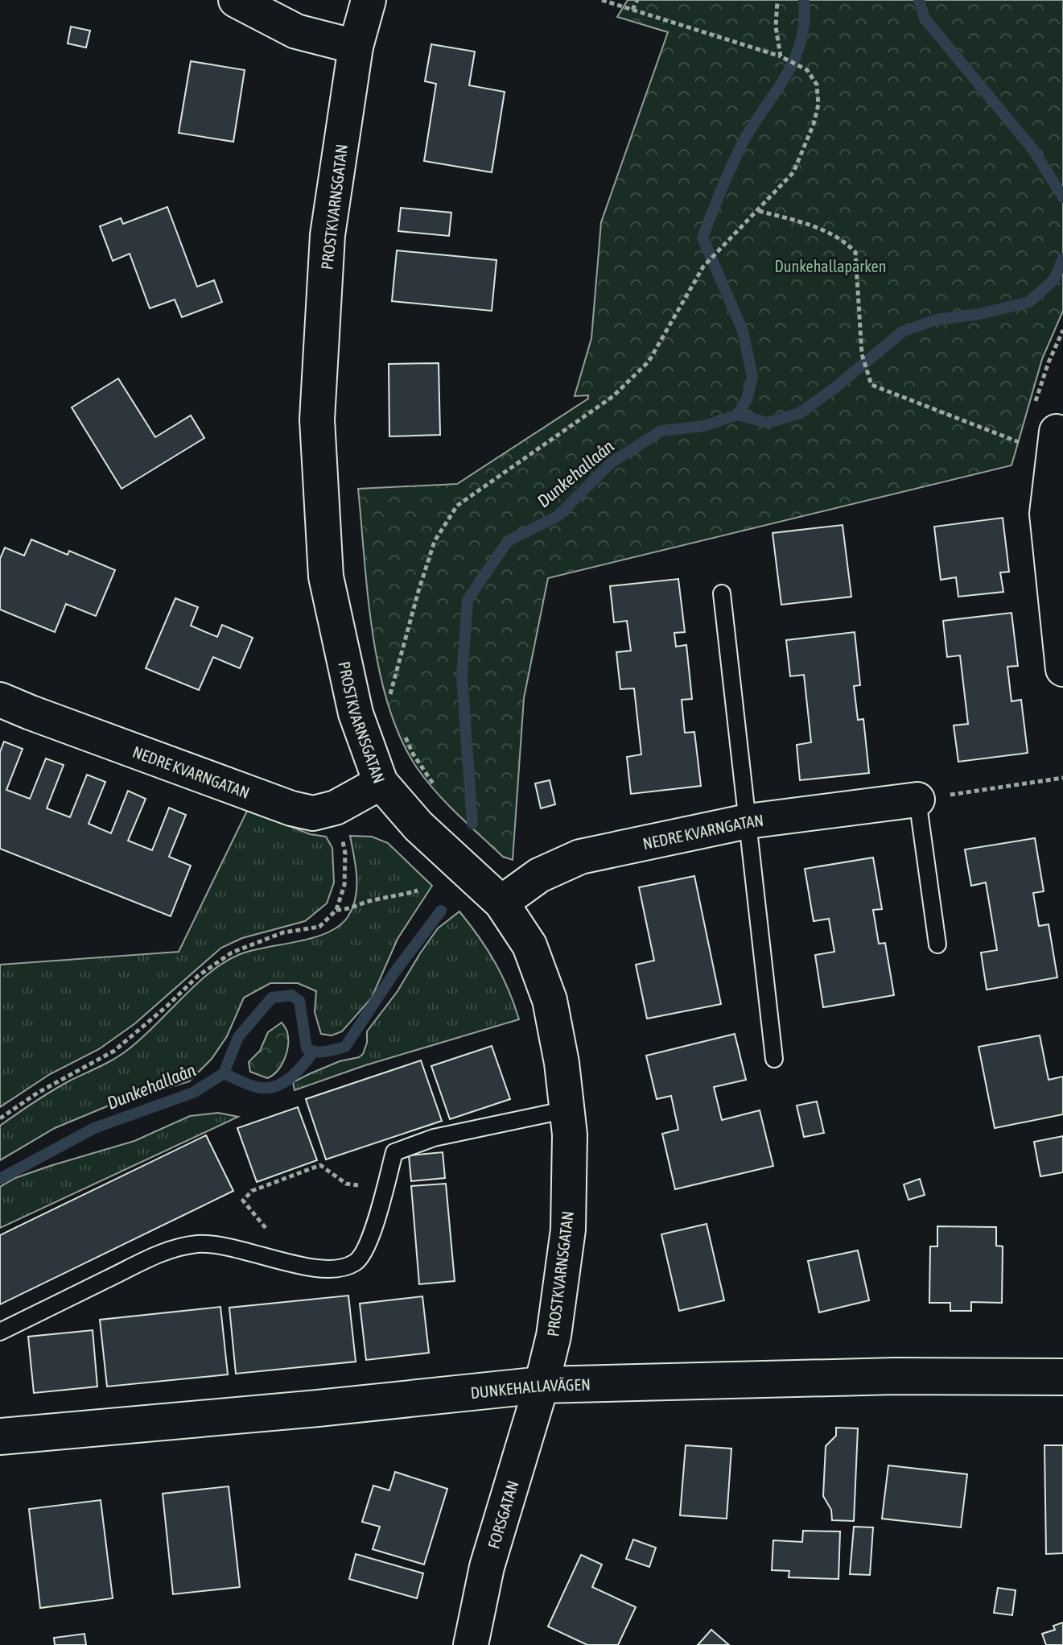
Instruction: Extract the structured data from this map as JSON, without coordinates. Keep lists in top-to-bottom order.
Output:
{
  "streets": {
    "street": [
      "PROSTKVARNSGATAN",
      "NEDRE KVARNGATAN",
      "DUNKEHALLAVÄGEN",
      "FORSGATAN"
    ]
  },
  "crossings": [
    ["PROSTKVARNSGATAN", "NEDRE KVARNGATAN"],
    ["PROSTKVARNSGATAN", "DUNKEHALLAVÄGEN"],
    ["PROSTKVARNSGATAN", "FORSGATAN"],
    ["DUNKEHALLAVÄGEN", "FORSGATAN"]
  ],
  "water": ["Dunkehallaån"],
  "parks": ["Dunkehallaparken"]
}
